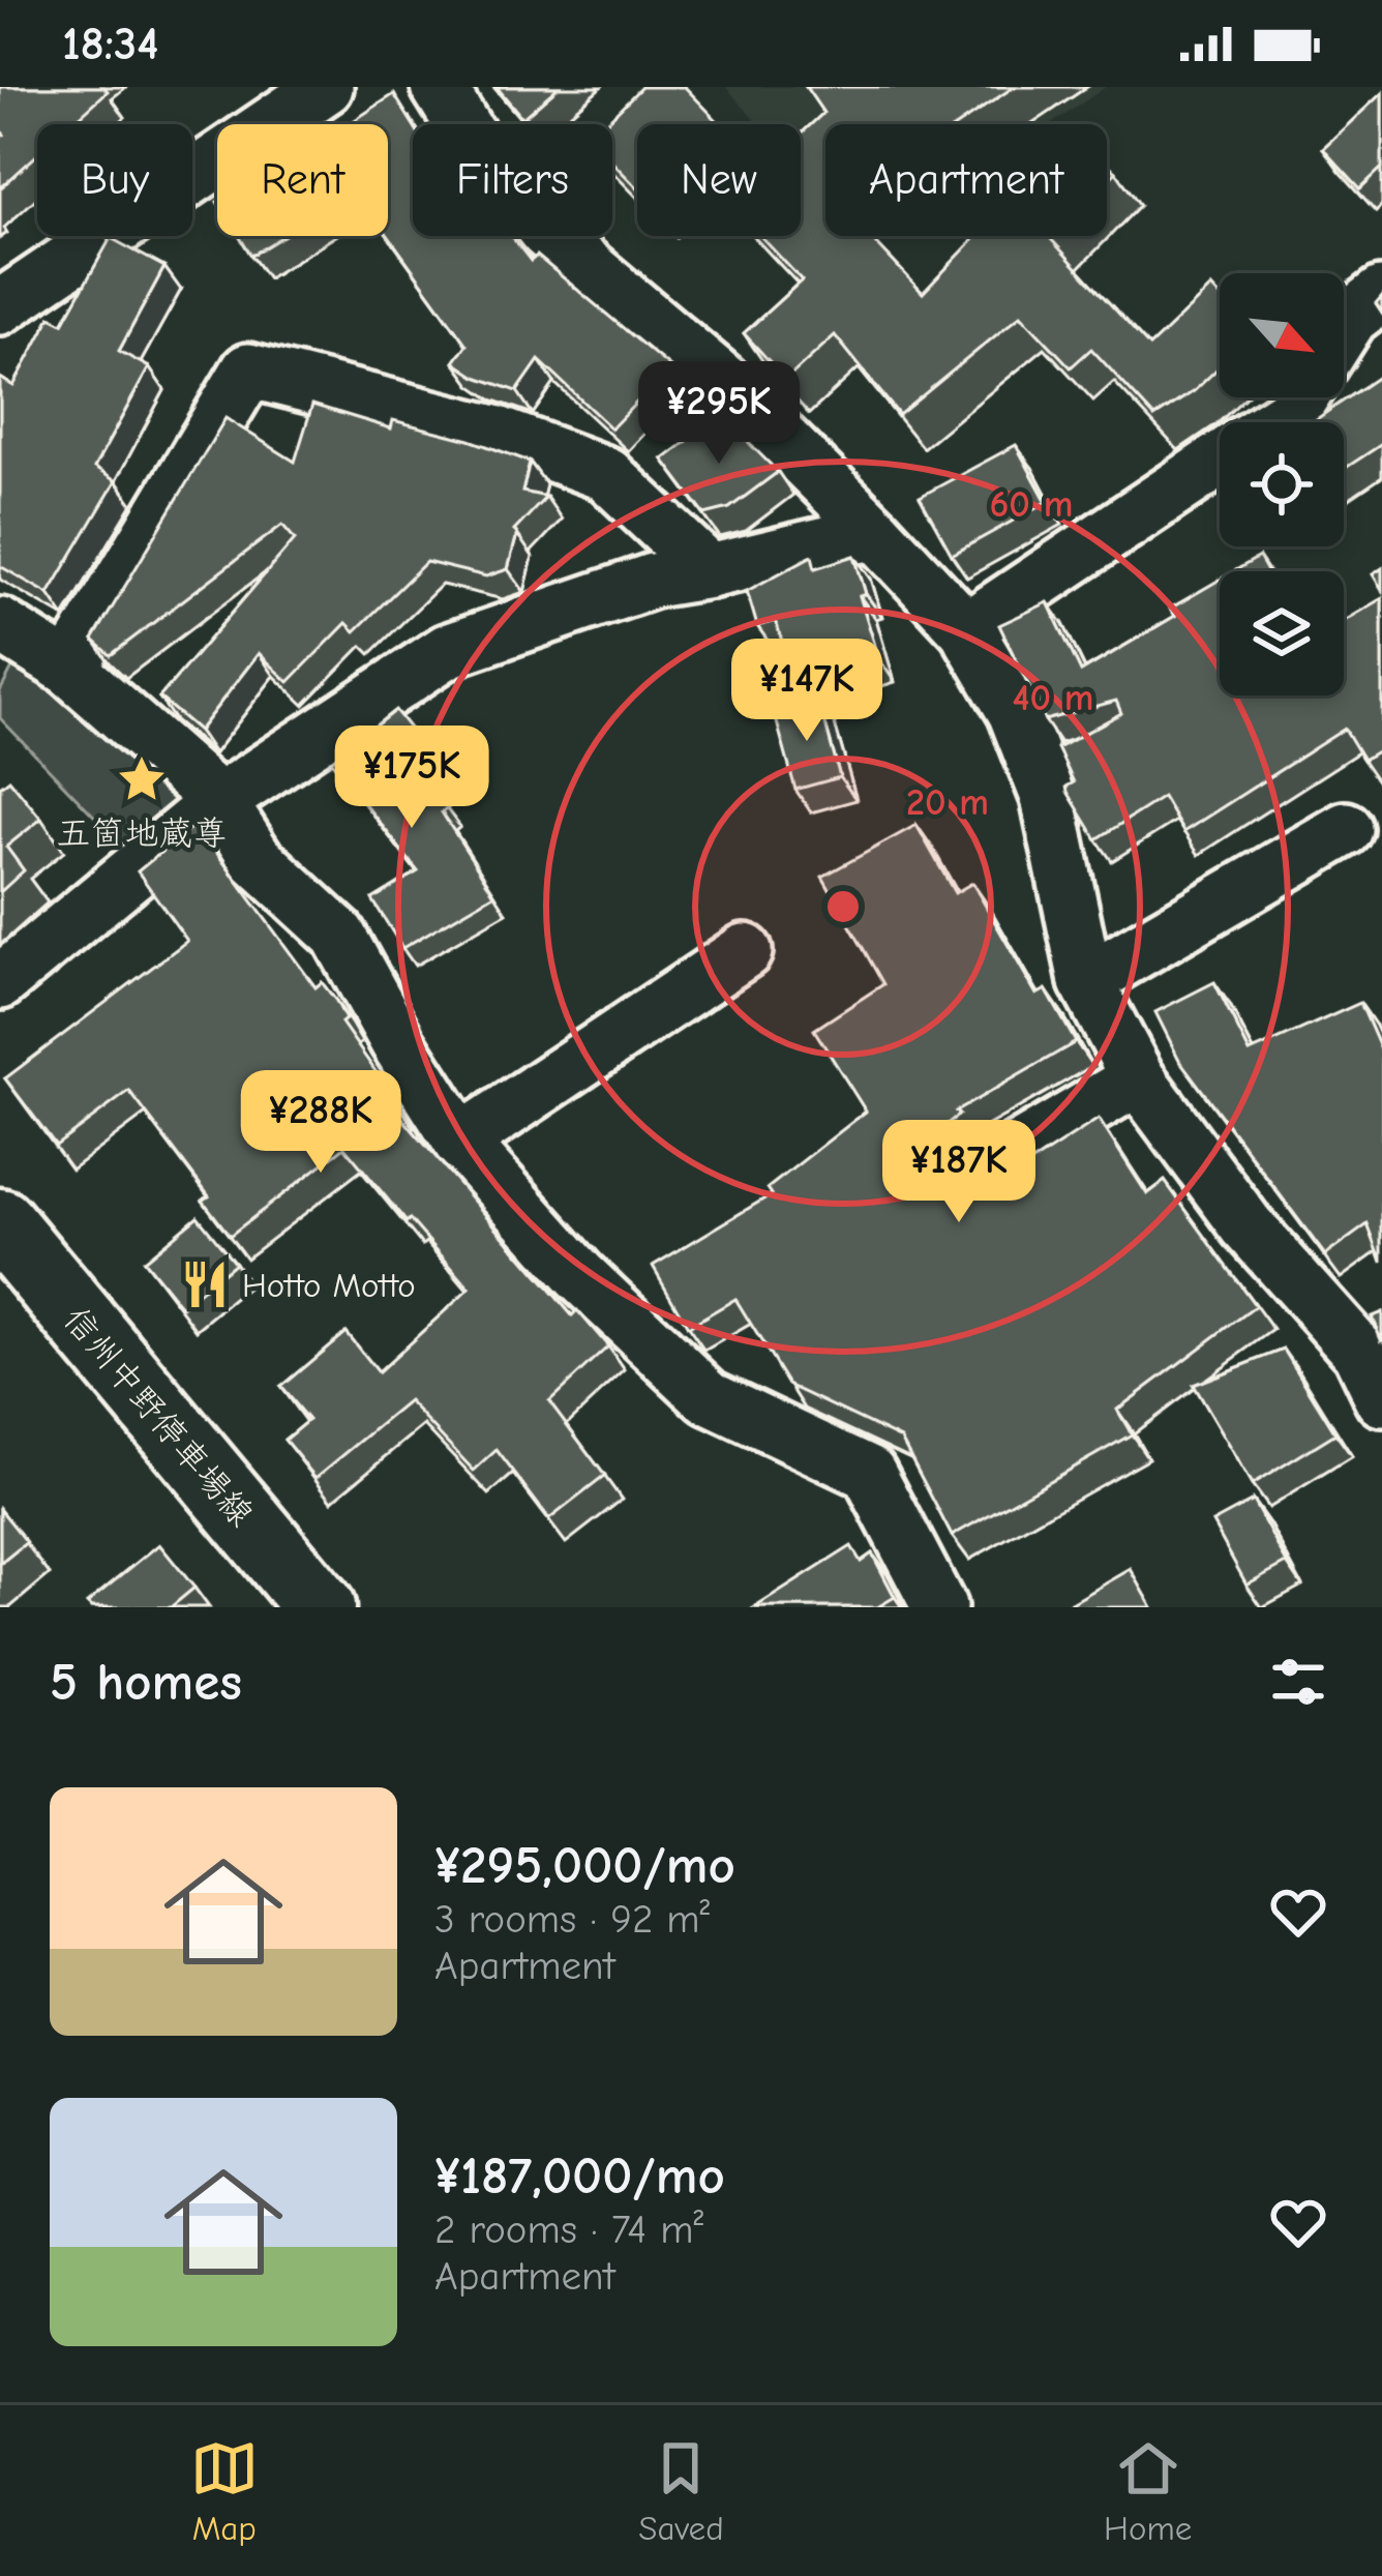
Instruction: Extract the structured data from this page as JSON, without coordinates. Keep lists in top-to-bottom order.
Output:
{
  "streets": {
    "main road": ["信州中野停車場線"]
  },
  "places": {
    "place": ["五箇地蔵尊"],
    "restaurant": ["Hotto Motto"]
  },
  "north": "bottom right",
  "page": {
    "status": "18:34",
    "chip": [
      "Buy",
      "Rent",
      "Filters",
      "New",
      "Apartment"
    ],
    "price": [
      "¥295K",
      "¥147K",
      "¥175K",
      "¥288K",
      "¥187K"
    ],
    "heading": "5 homes",
    "list": [
      {
        "name": "¥295,000/mo",
        "note": "3 rooms · 92 m² · Apartment"
      },
      {
        "name": "¥187,000/mo",
        "note": "2 rooms · 74 m² · Apartment"
      }
    ],
    "tabs": ["Map", "Saved", "Home"]
  },
  "rings": ["60 m", "40 m", "20 m"]
}
